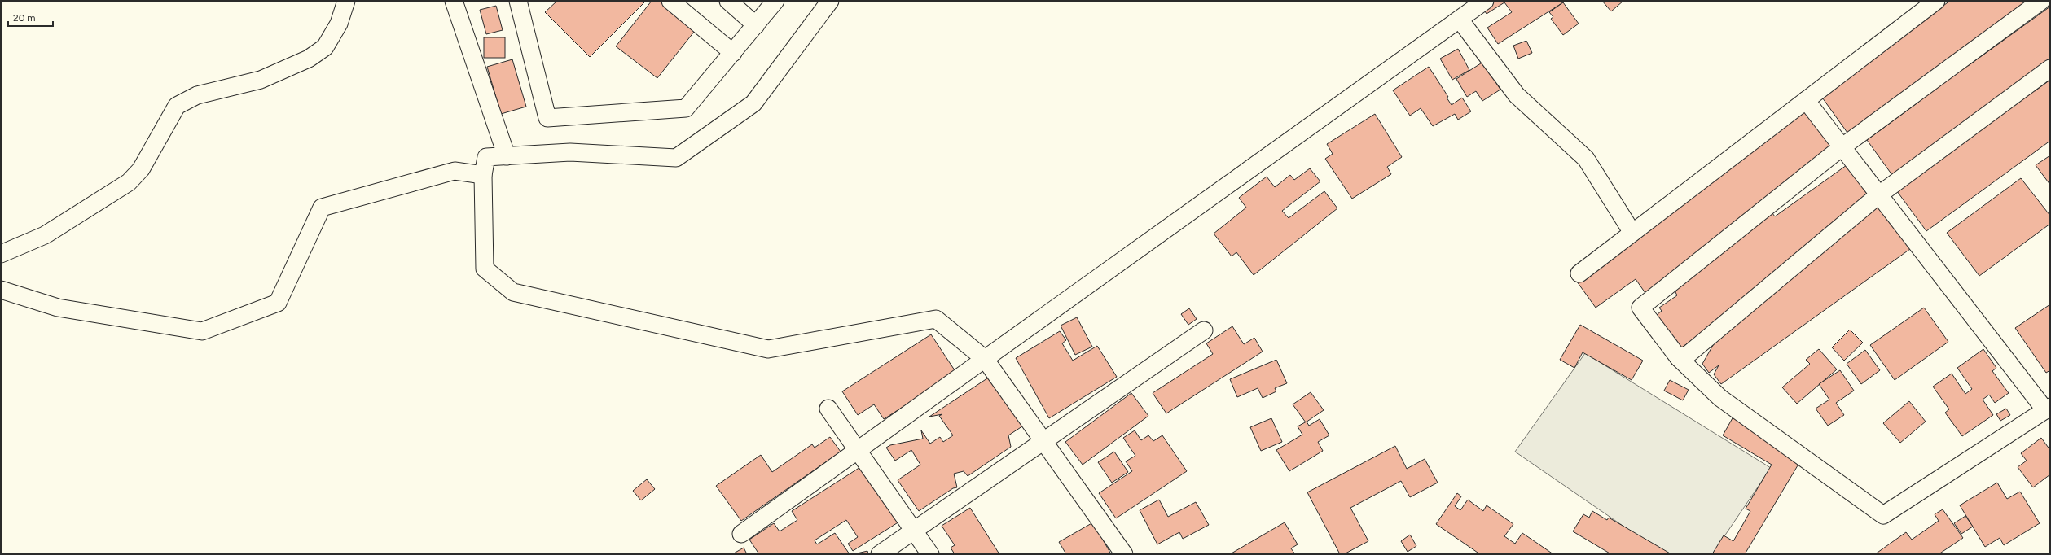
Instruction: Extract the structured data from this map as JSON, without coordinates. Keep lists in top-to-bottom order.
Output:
{
  "scale_bar": "20 m"
}
